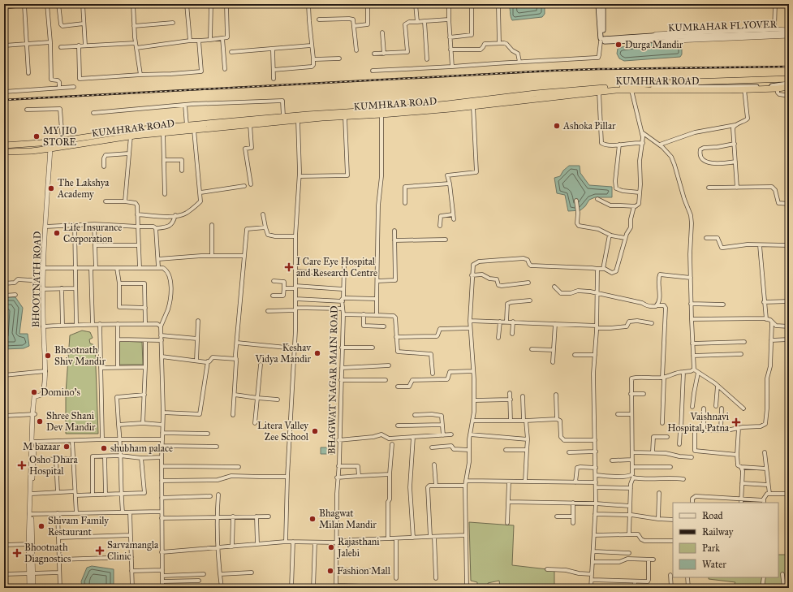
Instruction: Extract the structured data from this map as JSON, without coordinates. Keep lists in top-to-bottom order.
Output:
{
  "streets": {
    "highway": ["KUMHRAR ROAD"],
    "main road": ["KUMRAHAR FLYOVER"],
    "street": ["BHOOTNATH ROAD", "BHAGWAT NAGAR MAIN ROAD"]
  },
  "crossings": [
    ["KUMHRAR ROAD", "BHOOTNATH ROAD"]
  ],
  "places": {
    "other": [
      "Durga Mandir",
      "Ashoka Pillar",
      "MY JIO STORE",
      "The Lakshya Academy",
      "Life Insurance Corporation",
      "Keshav Vidya Mandir",
      "Bhootnath Shiv Mandir",
      "Domino's",
      "Shree Shani Dev Mandir",
      "Litera Valley Zee School",
      "M bazaar",
      "shubham palace",
      "Bhagwat Milan Mandir",
      "Shivam Family Restaurant",
      "Rajasthani Jalebi",
      "Fashion Mall"
    ],
    "health": [
      "I Care Eye Hospital and Research Centre",
      "Vaishnavi Hospital, Patna",
      "Osho Dhara Hospital",
      "Sarvamangla Clinic",
      "Bhootnath Diagnostics"
    ]
  },
  "legend": [
    "Road",
    "Railway",
    "Park",
    "Water"
  ]
}
